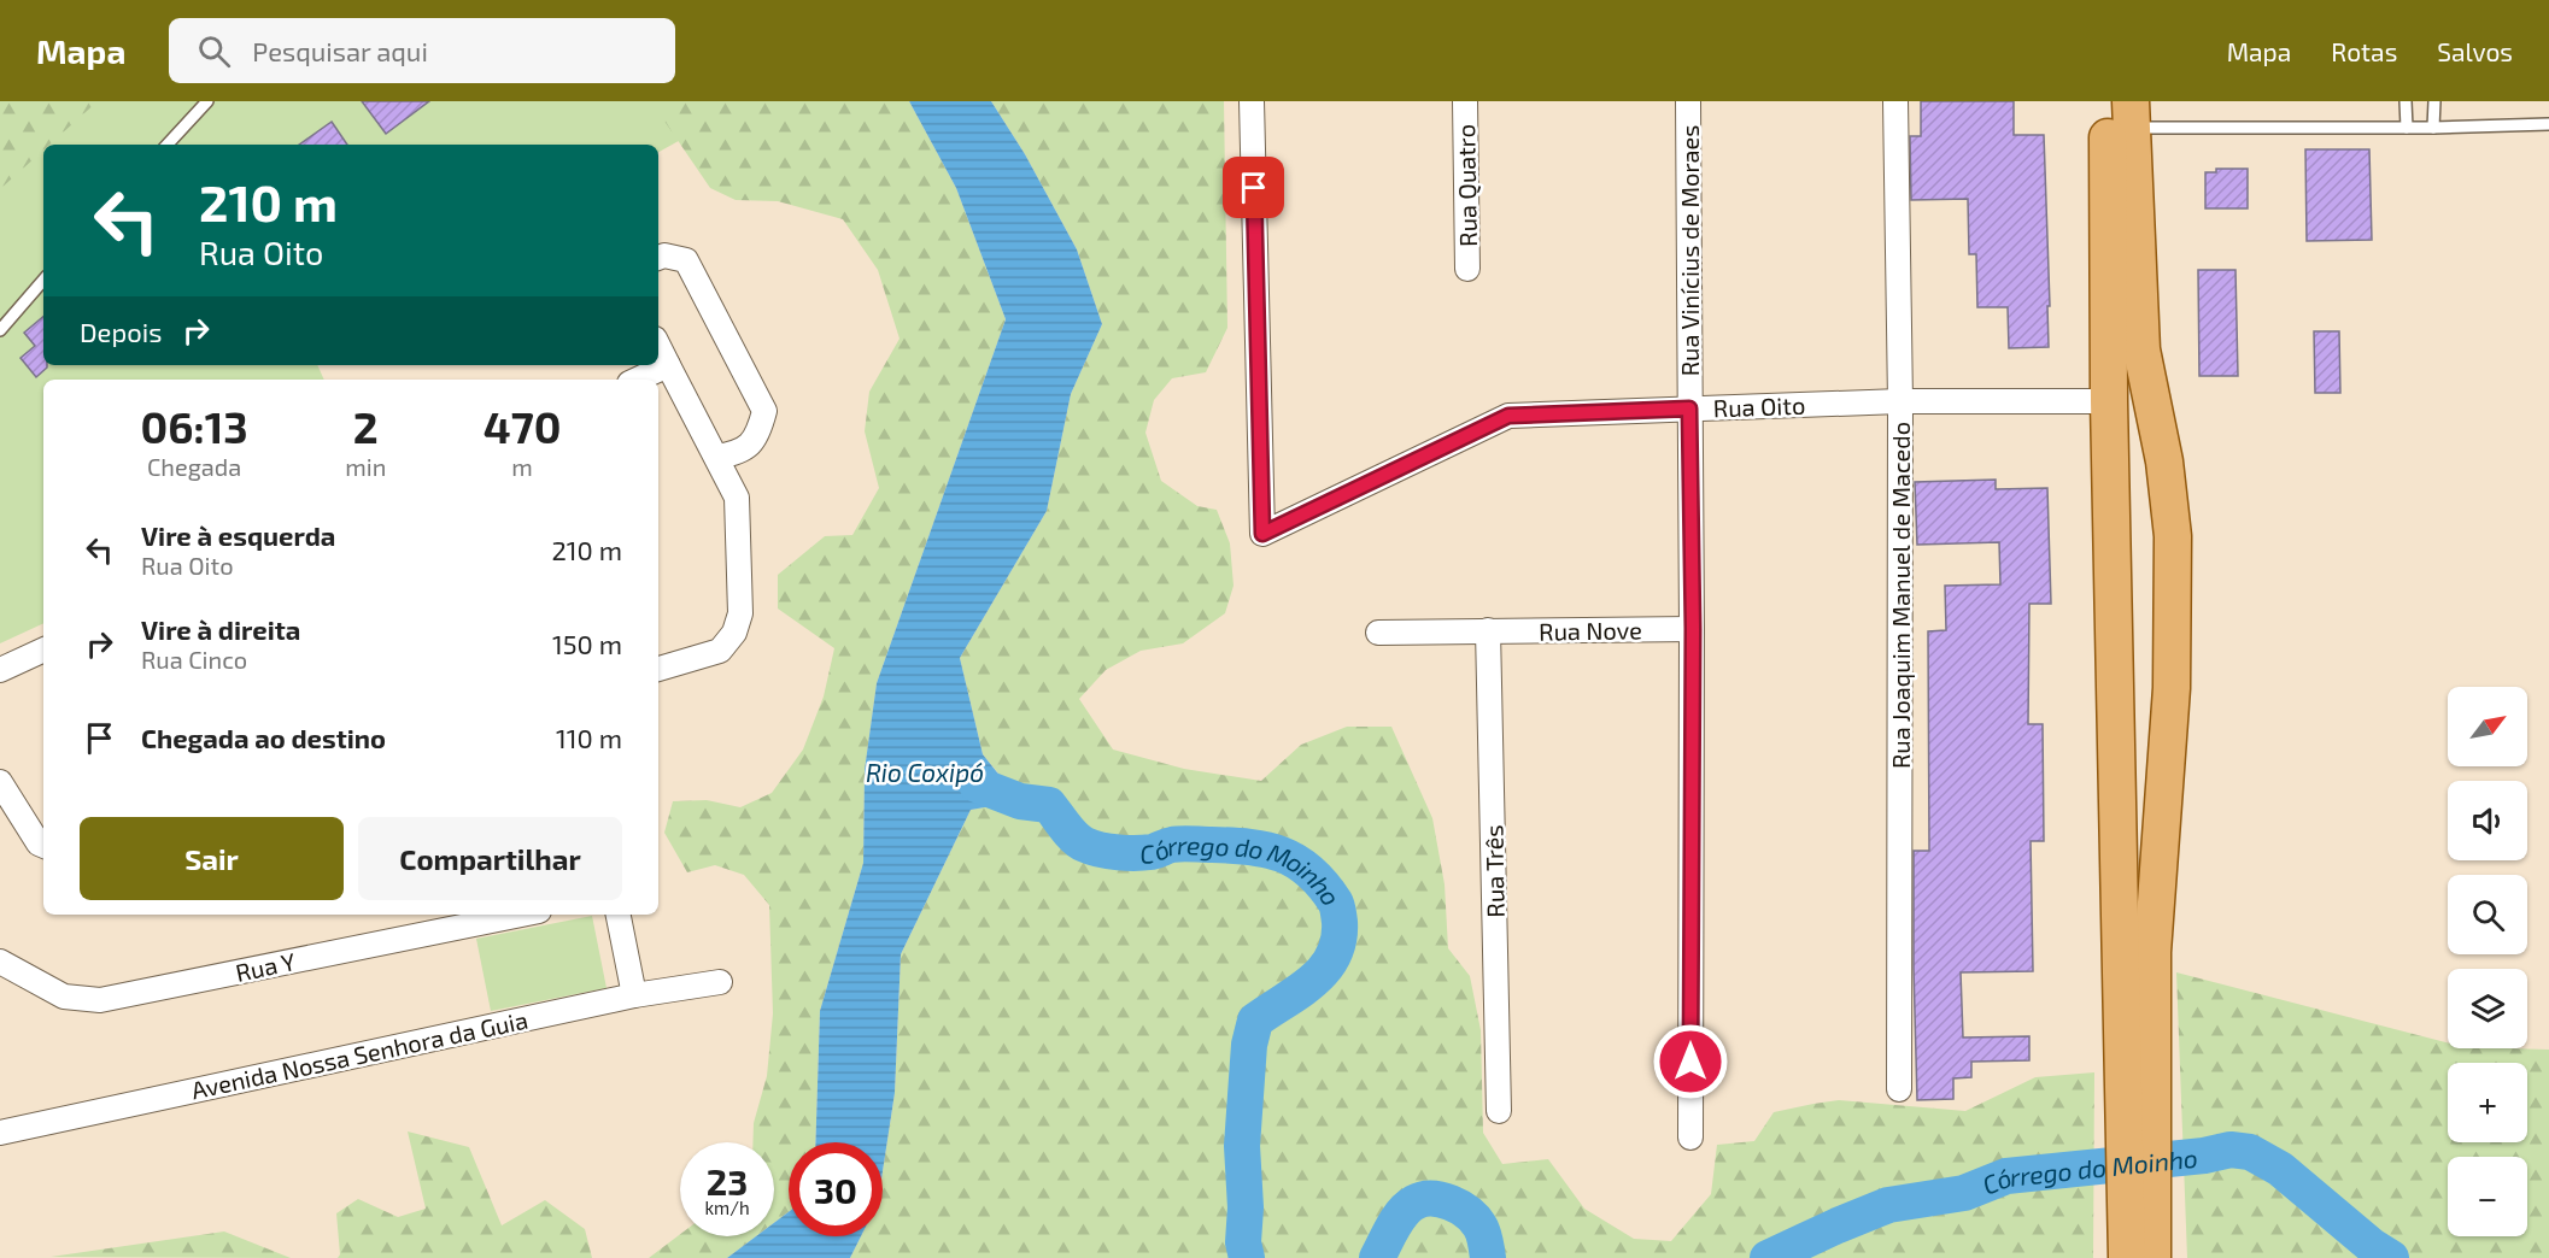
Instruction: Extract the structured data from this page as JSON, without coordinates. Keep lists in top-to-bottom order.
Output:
{
  "streets": {
    "street": [
      "Rua Quatro",
      "Rua Vinícius de Moraes",
      "Rua Oito",
      "Rua Joaquim Manuel de Macedo",
      "Rua Nove",
      "Rua Três",
      "Rua Y",
      "Avenida Nossa Senhora da Guia"
    ]
  },
  "crossings": [
    ["Rua Vinícius de Moraes", "Rua Oito"],
    ["Rua Vinícius de Moraes", "Rua Nove"],
    ["Rua Oito", "Rua Joaquim Manuel de Macedo"],
    ["Rua Nove", "Rua Três"]
  ],
  "water": ["Rio Coxipó", "Córrego do Moinho"],
  "north": "top right",
  "page": {
    "header": "Mapa",
    "search": "Pesquisar aqui",
    "nav": ["Mapa", "Rotas", "Salvos"],
    "turn": ["210 m", "Rua Oito"],
    "then": "Depois",
    "eta": [
      "06:13",
      "Chegada",
      "2",
      "min",
      "470",
      "m"
    ],
    "list": [
      {
        "name": "Vire à esquerda",
        "note": "Rua Oito",
        "value": "210 m"
      },
      {
        "name": "Vire à direita",
        "note": "Rua Cinco",
        "value": "150 m"
      },
      {
        "name": "Chegada ao destino",
        "value": "110 m"
      }
    ],
    "map_buttons": ["+", "−"],
    "buttons": ["Sair", "Compartilhar"],
    "speed": "23 km/h",
    "limit": "30"
  }
}
